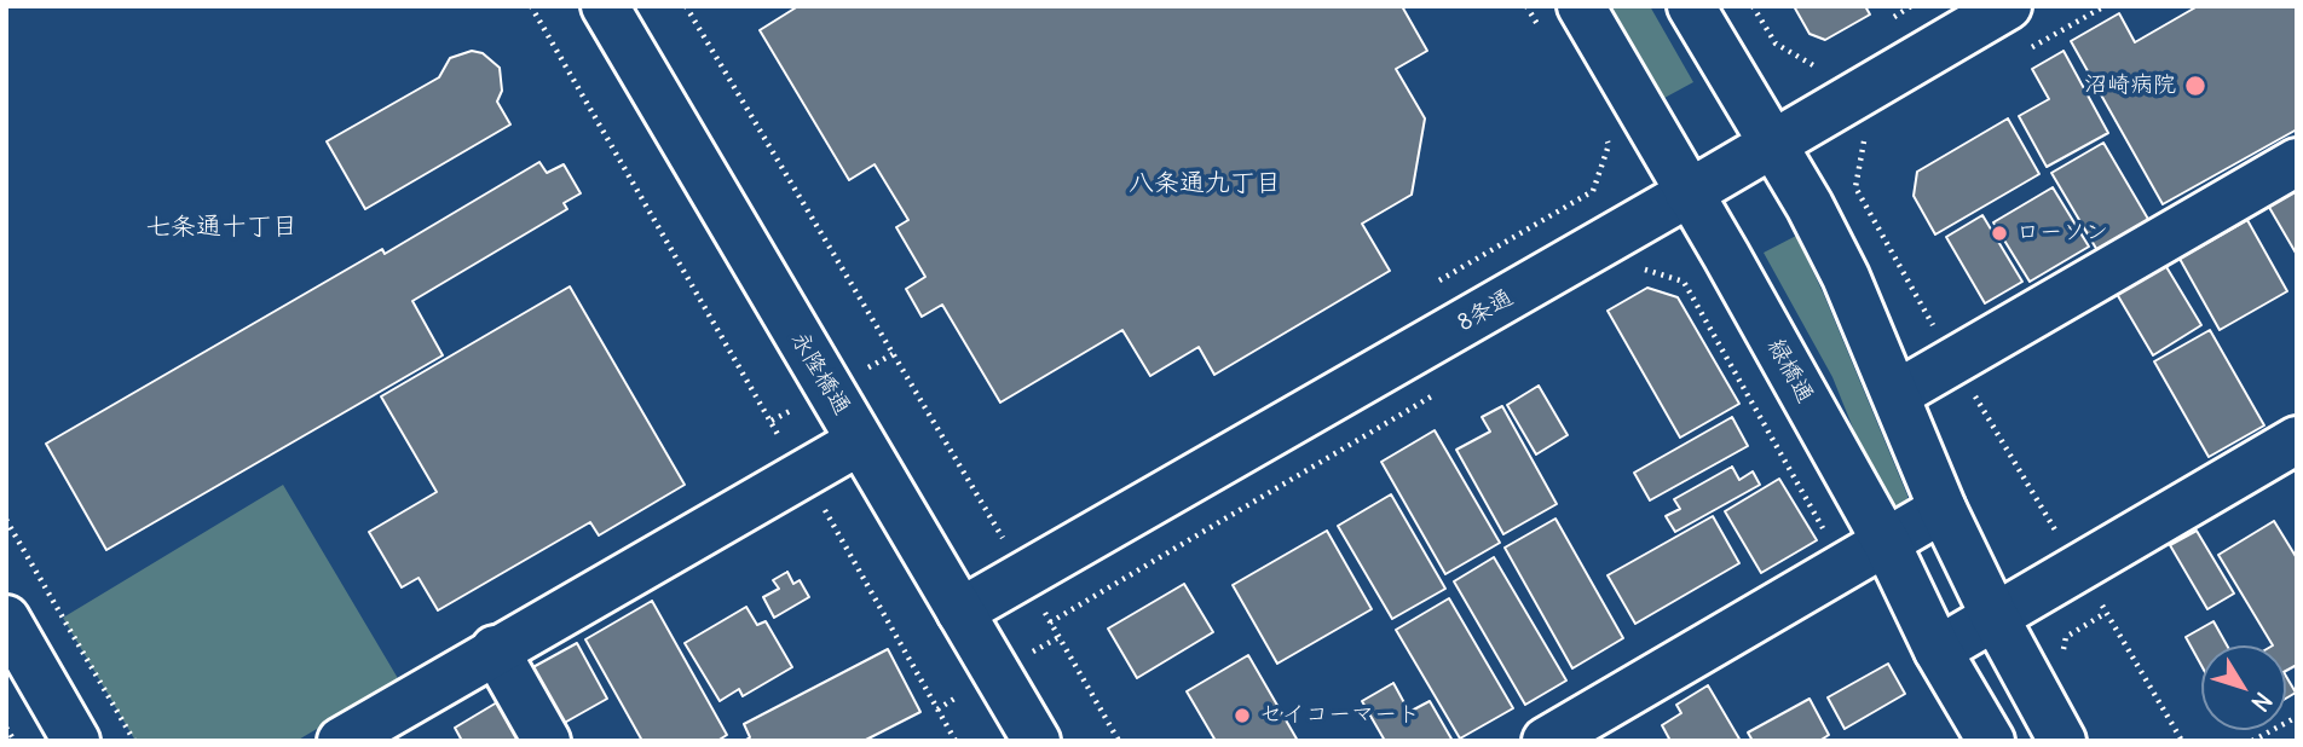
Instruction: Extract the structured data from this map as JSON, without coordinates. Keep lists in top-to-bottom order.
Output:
{
  "streets": {
    "street": ["8条通", "緑橋通", "永隆橋通"]
  },
  "crossings": [
    ["8条通", "緑橋通"],
    ["8条通", "永隆橋通"]
  ],
  "districts": ["八条通九丁目", "七条通十丁目"],
  "places": ["沼崎病院", "ローソン", "セイコーマート"],
  "north": "bottom right"
}
